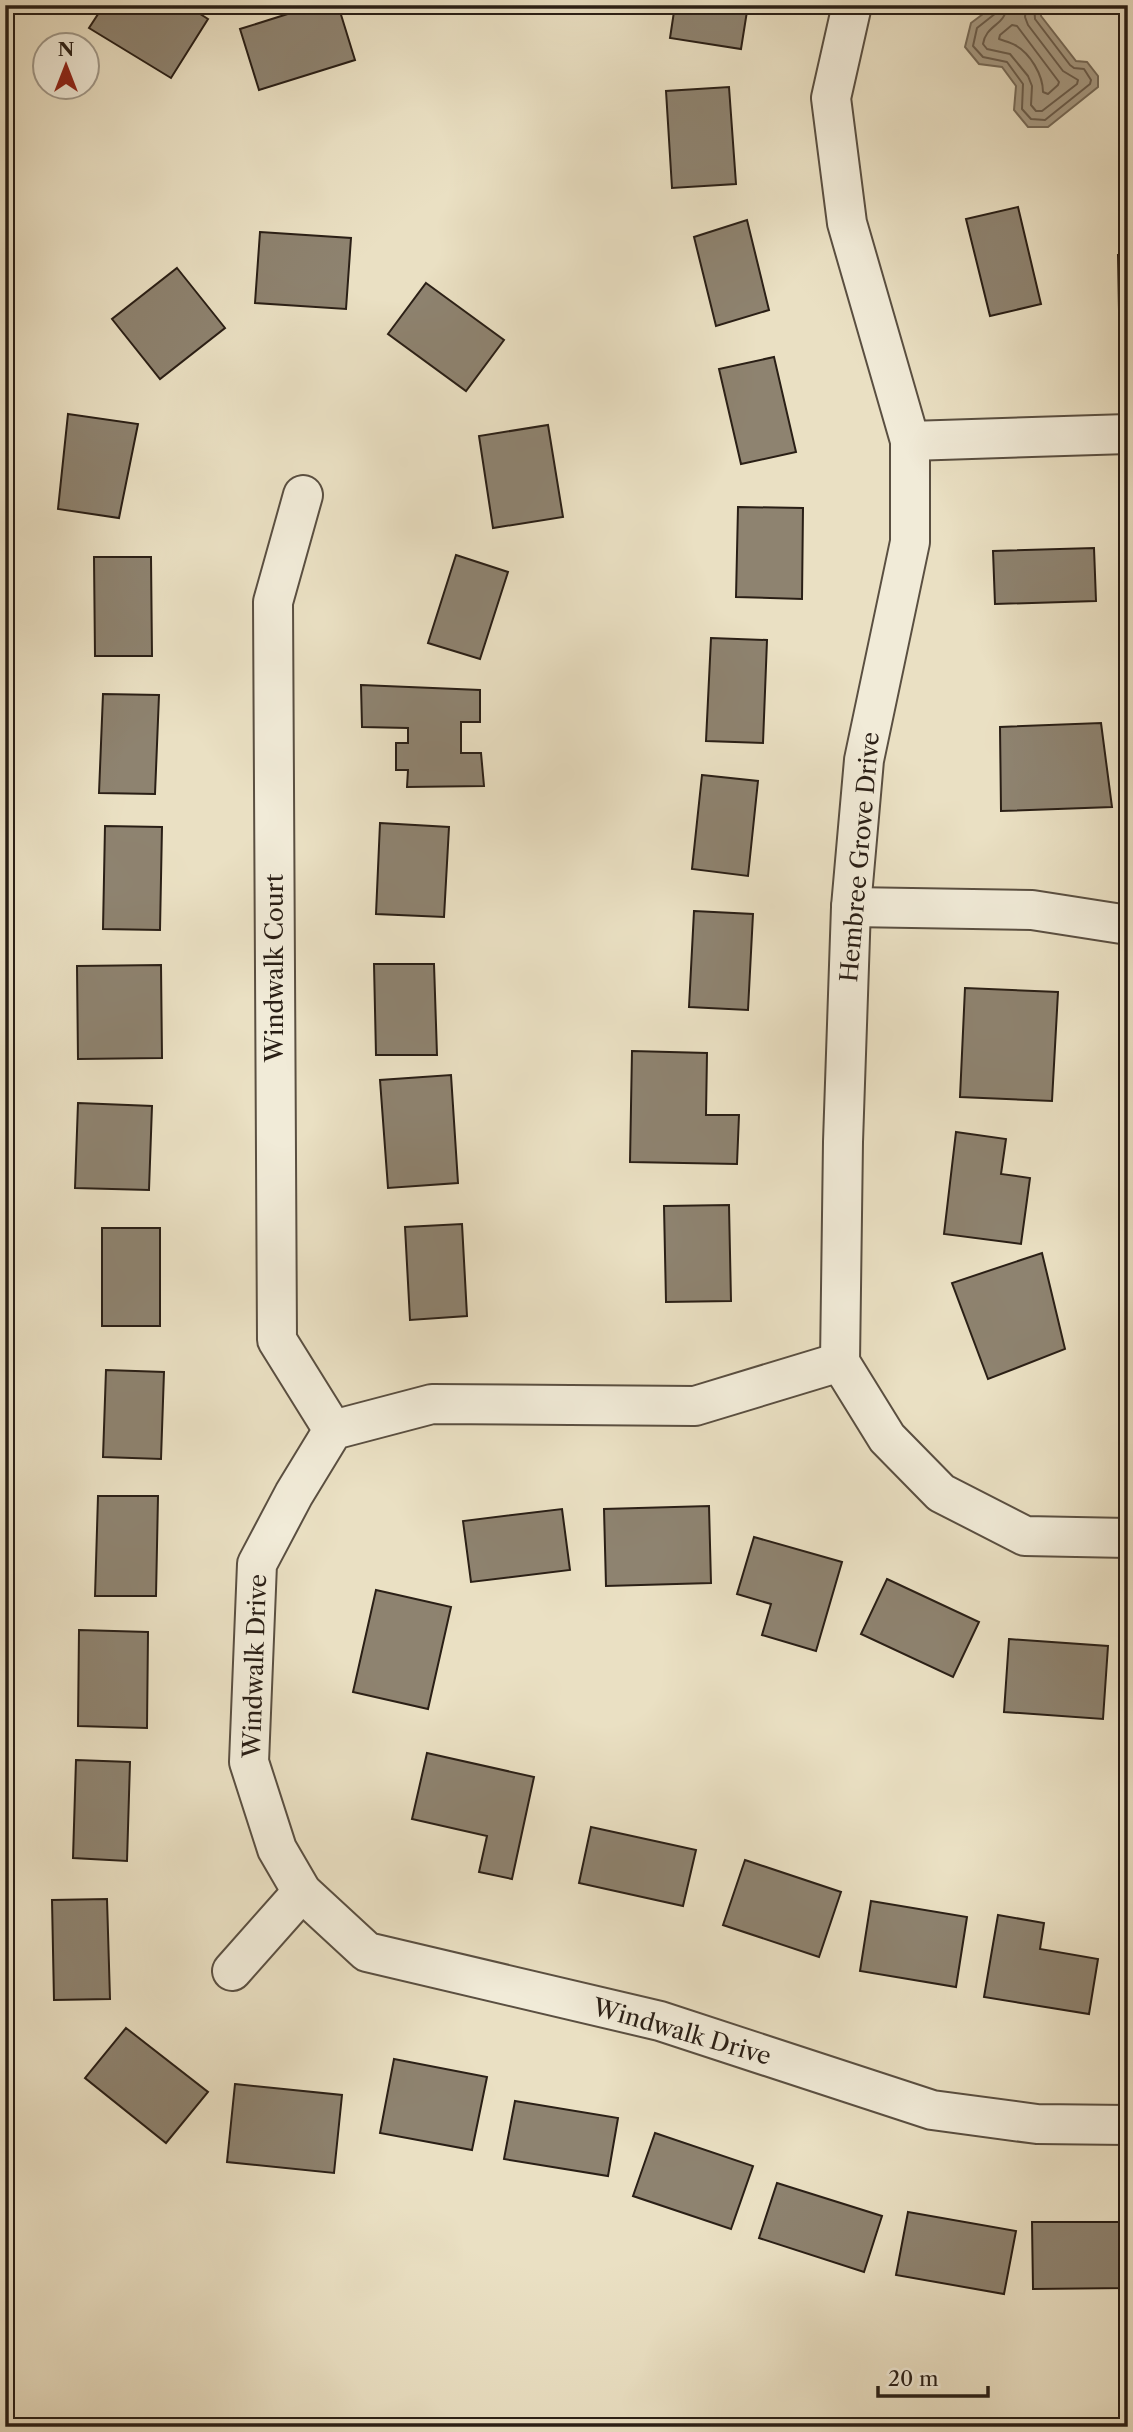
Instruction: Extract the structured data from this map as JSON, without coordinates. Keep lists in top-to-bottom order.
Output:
{
  "streets": {
    "street": ["Hembree Grove Drive", "Windwalk Court", "Windwalk Drive"]
  },
  "crossings": [
    ["Windwalk Court", "Windwalk Drive"]
  ],
  "scale_bar": "20 m",
  "north": "top"
}
